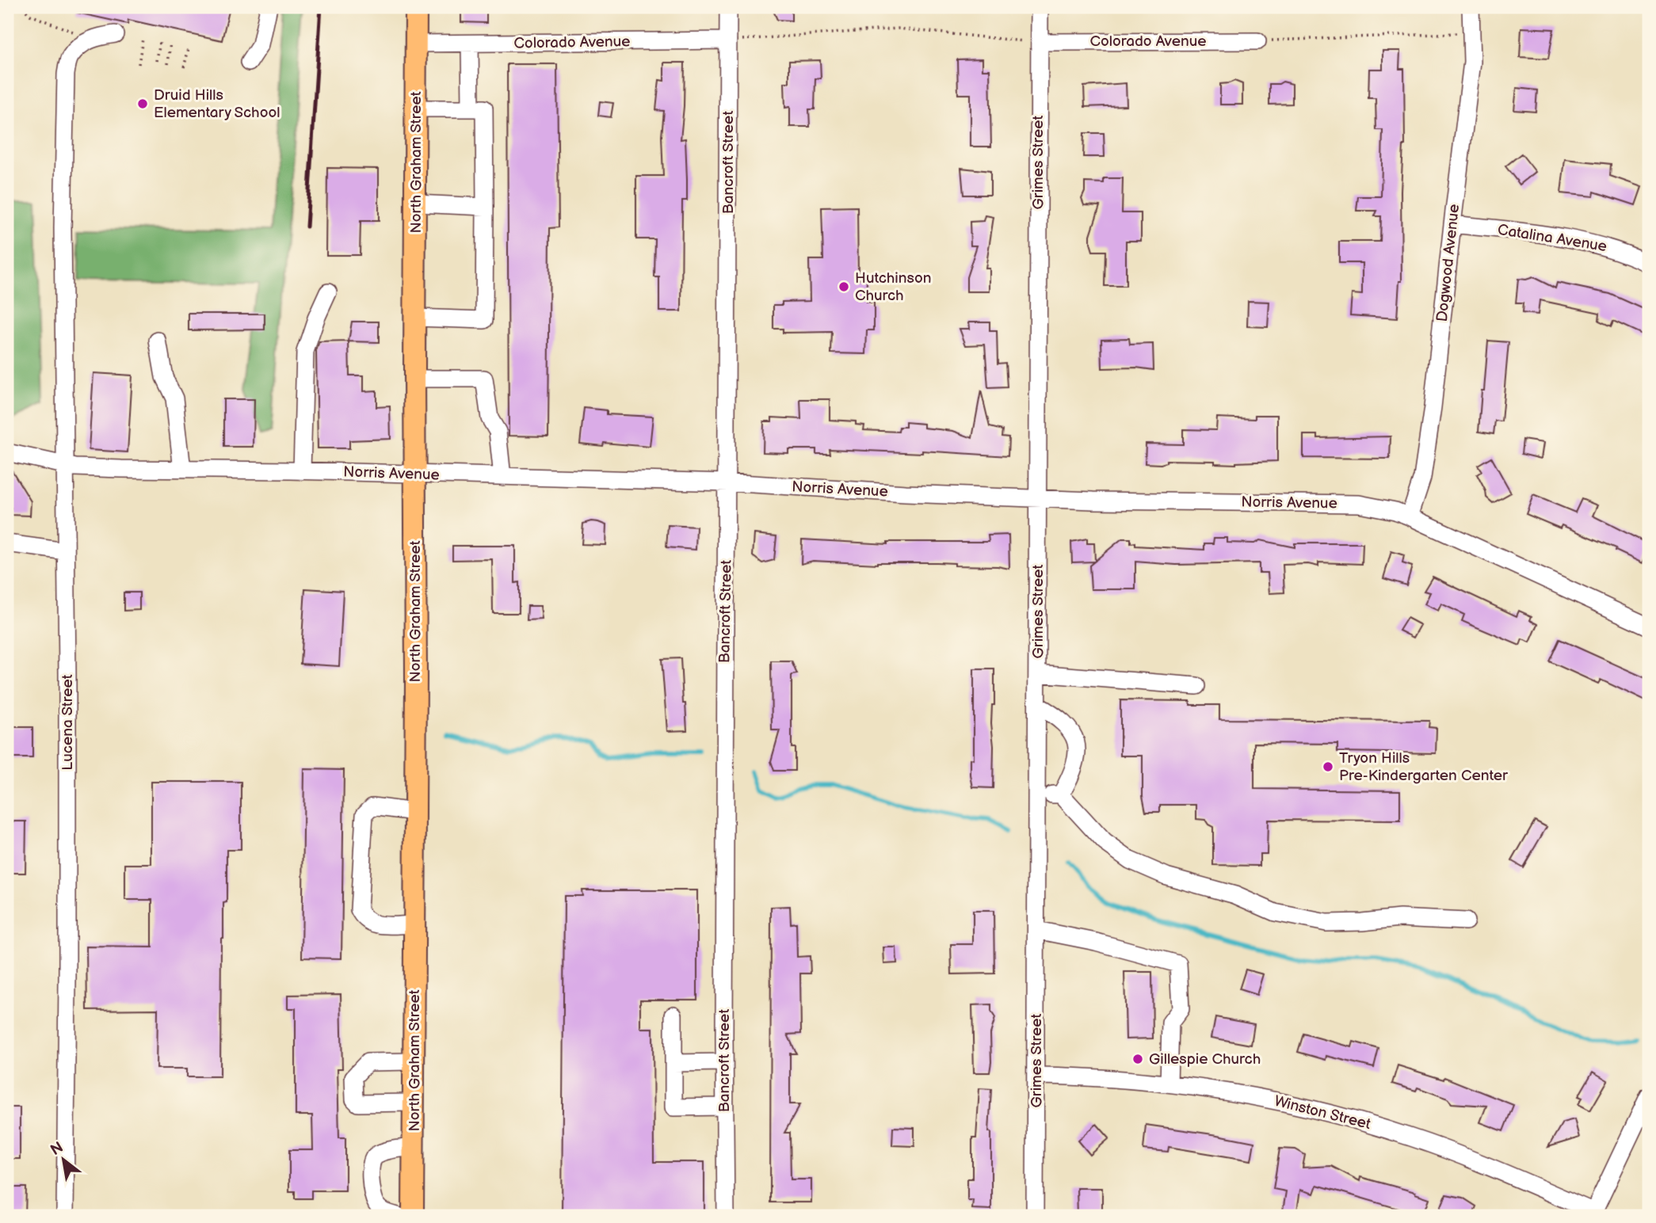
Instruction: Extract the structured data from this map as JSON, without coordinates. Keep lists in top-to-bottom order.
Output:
{
  "streets": {
    "main road": ["North Graham Street"],
    "street": [
      "Colorado Avenue",
      "Bancroft Street",
      "Grimes Street",
      "Catalina Avenue",
      "Dogwood Avenue",
      "Norris Avenue",
      "Lucena Street",
      "Winston Street"
    ]
  },
  "crossings": [
    ["Colorado Avenue", "North Graham Street"],
    ["Colorado Avenue", "Bancroft Street"],
    ["Colorado Avenue", "Grimes Street"],
    ["North Graham Street", "Norris Avenue"],
    ["Bancroft Street", "Norris Avenue"],
    ["Grimes Street", "Norris Avenue"],
    ["Grimes Street", "Winston Street"],
    ["Catalina Avenue", "Dogwood Avenue"],
    ["Dogwood Avenue", "Norris Avenue"],
    ["Norris Avenue", "Lucena Street"]
  ],
  "places": [
    "Druid Hills Elementary School",
    "Hutchinson Church",
    "Tryon Hills Pre-Kindergarten Center",
    "Gillespie Church"
  ],
  "north": "top left"
}
